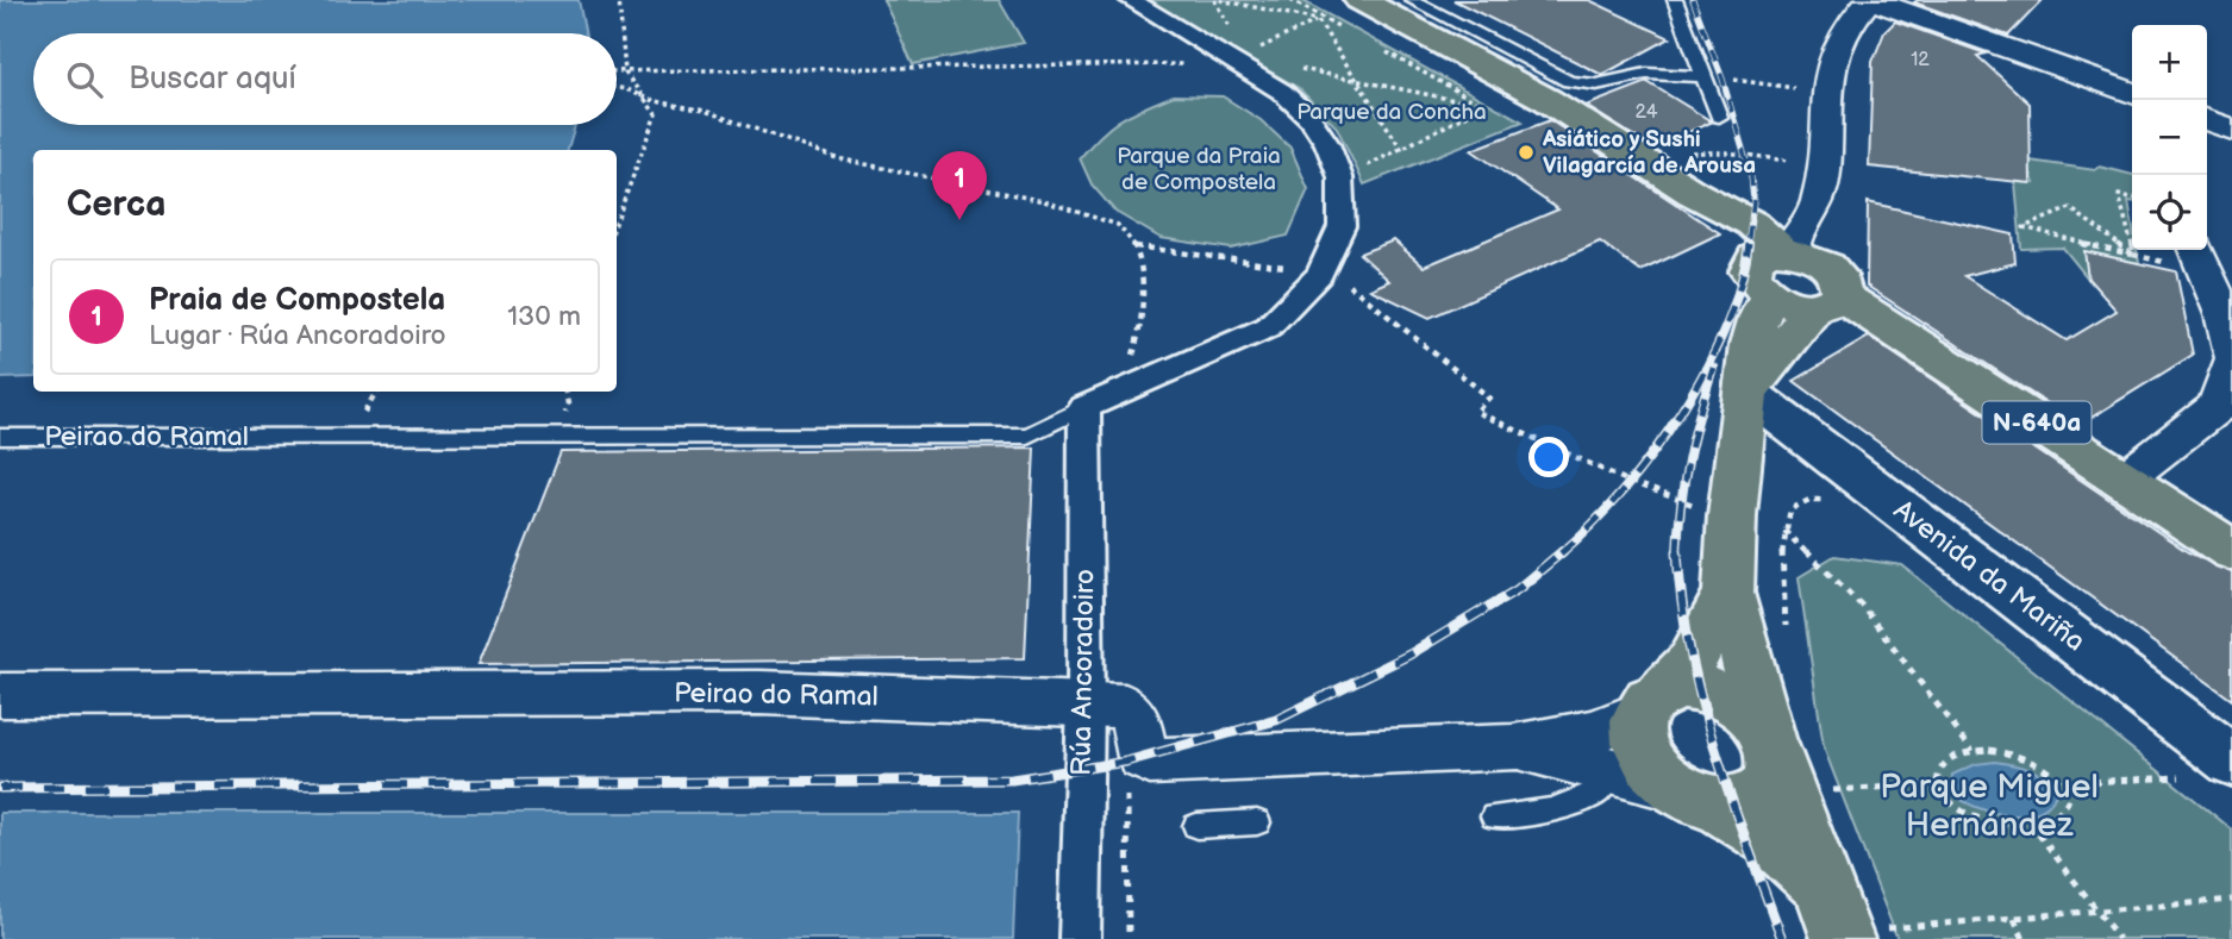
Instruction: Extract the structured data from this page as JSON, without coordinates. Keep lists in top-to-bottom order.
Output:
{
  "streets": {
    "main road": ["N-640a"],
    "street": ["Peirao do Ramal", "Avenida da Mariña", "Rúa Ancoradoiro"]
  },
  "crossings": [
    ["Peirao do Ramal", "Rúa Ancoradoiro"]
  ],
  "parks": ["Parque da Concha", "Parque da Praia de Compostela", "Parque Miguel Hernández"],
  "places": ["Asiático y Sushi Vilagarcía de Arousa"],
  "house_numbers": ["12", "24"],
  "page": {
    "map_buttons": ["+", "−"],
    "search": "Buscar aquí",
    "heading": "Cerca",
    "pins": "1",
    "list": [
      {
        "mark": "1",
        "name": "Praia de Compostela",
        "note": "Lugar · Rúa Ancoradoiro",
        "value": "130 m"
      }
    ]
  }
}
